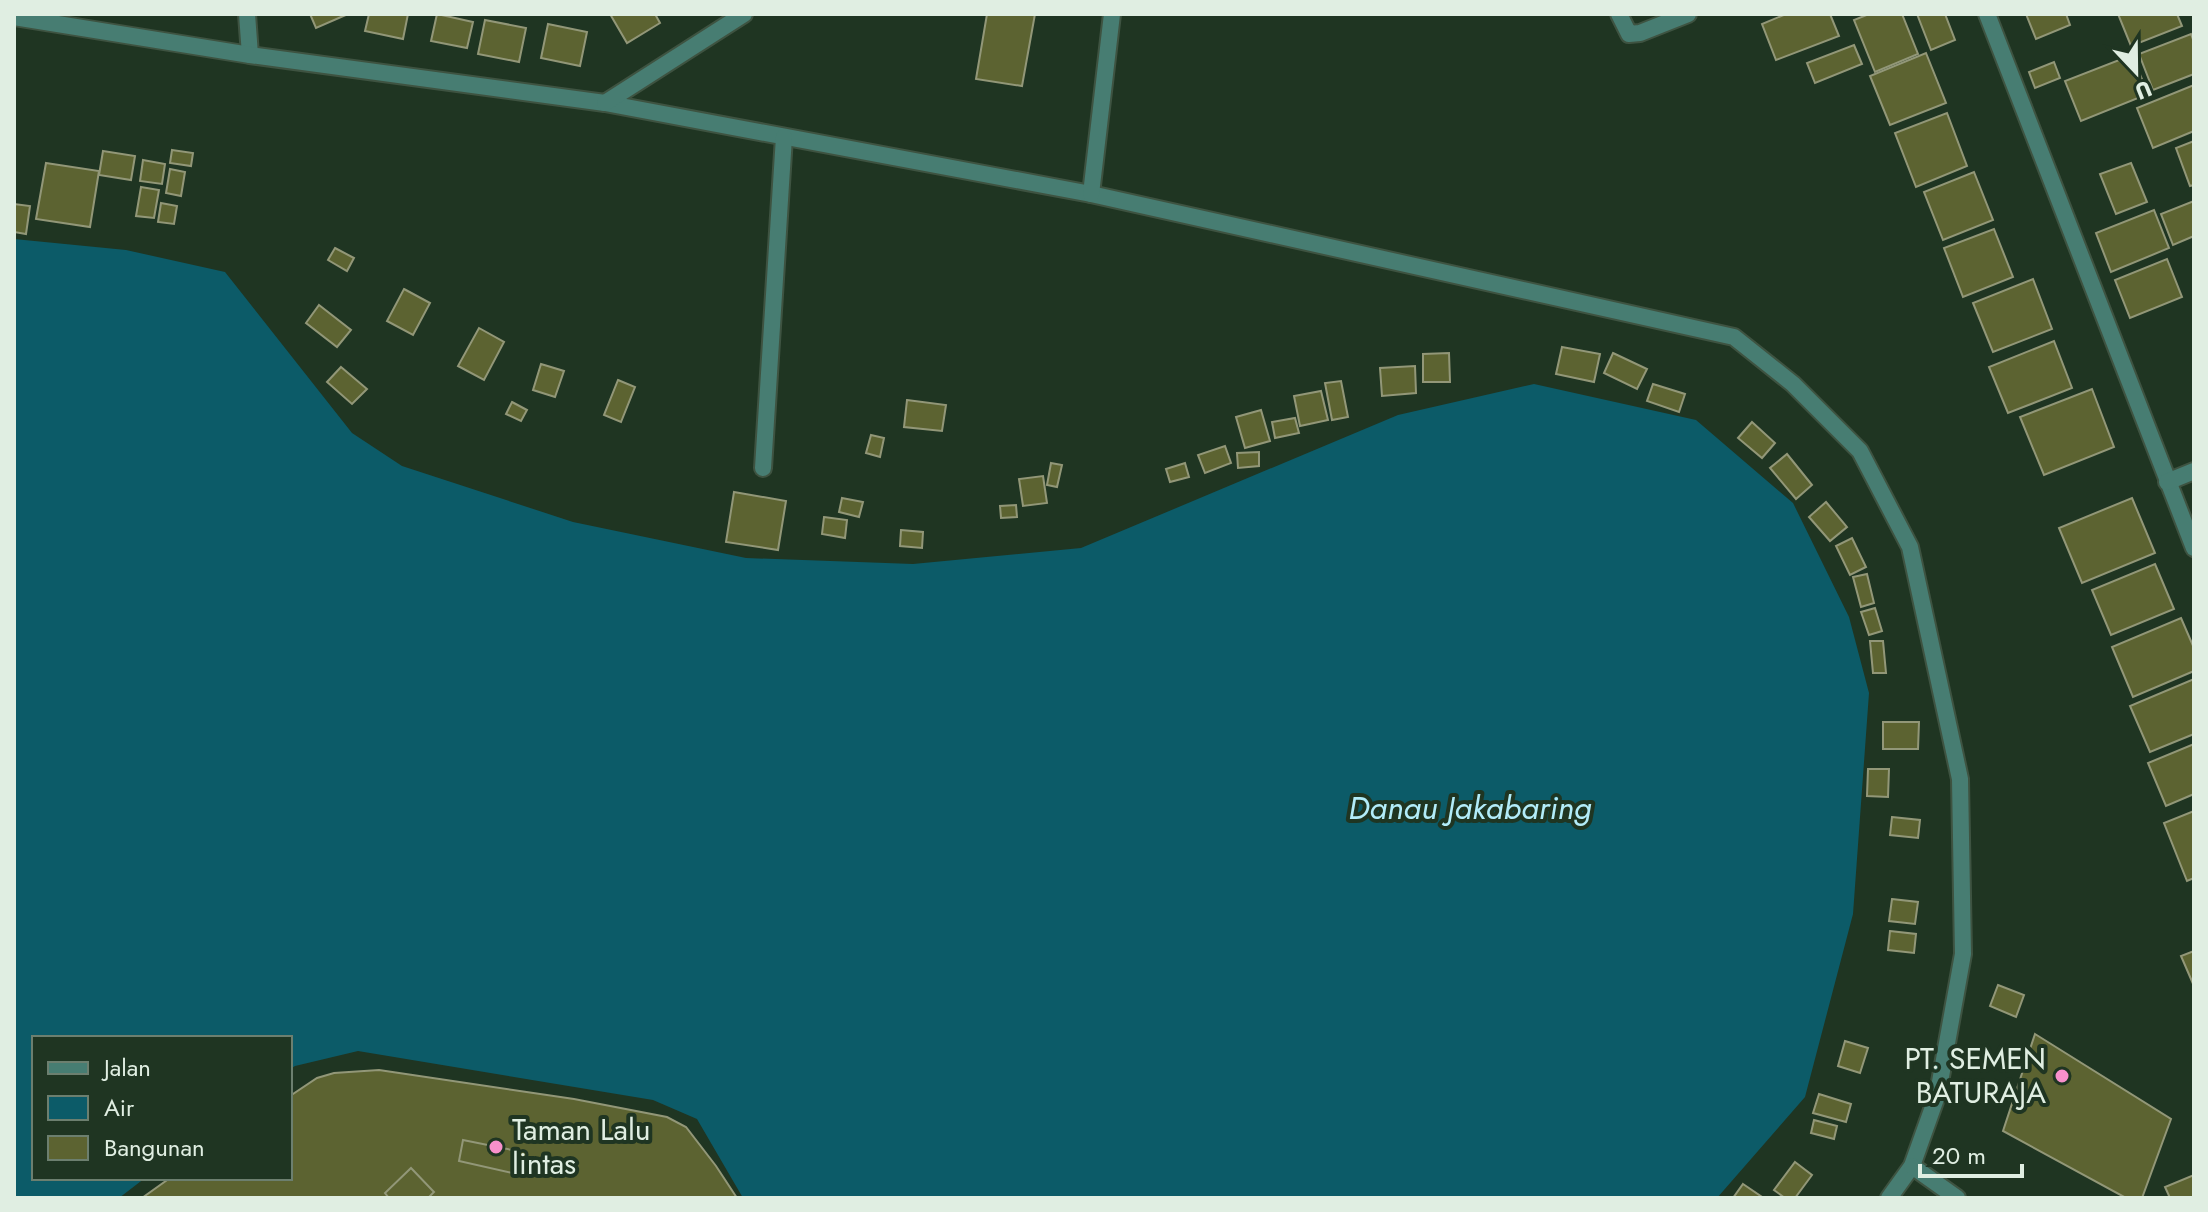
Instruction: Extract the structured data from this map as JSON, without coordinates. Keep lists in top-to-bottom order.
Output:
{
  "water": ["Danau Jakabaring"],
  "places": ["PT. SEMEN BATURAJA", "Taman Lalu lintas"],
  "legend": ["Jalan", "Air", "Bangunan"],
  "scale_bar": "20 m",
  "north": "bottom"
}
